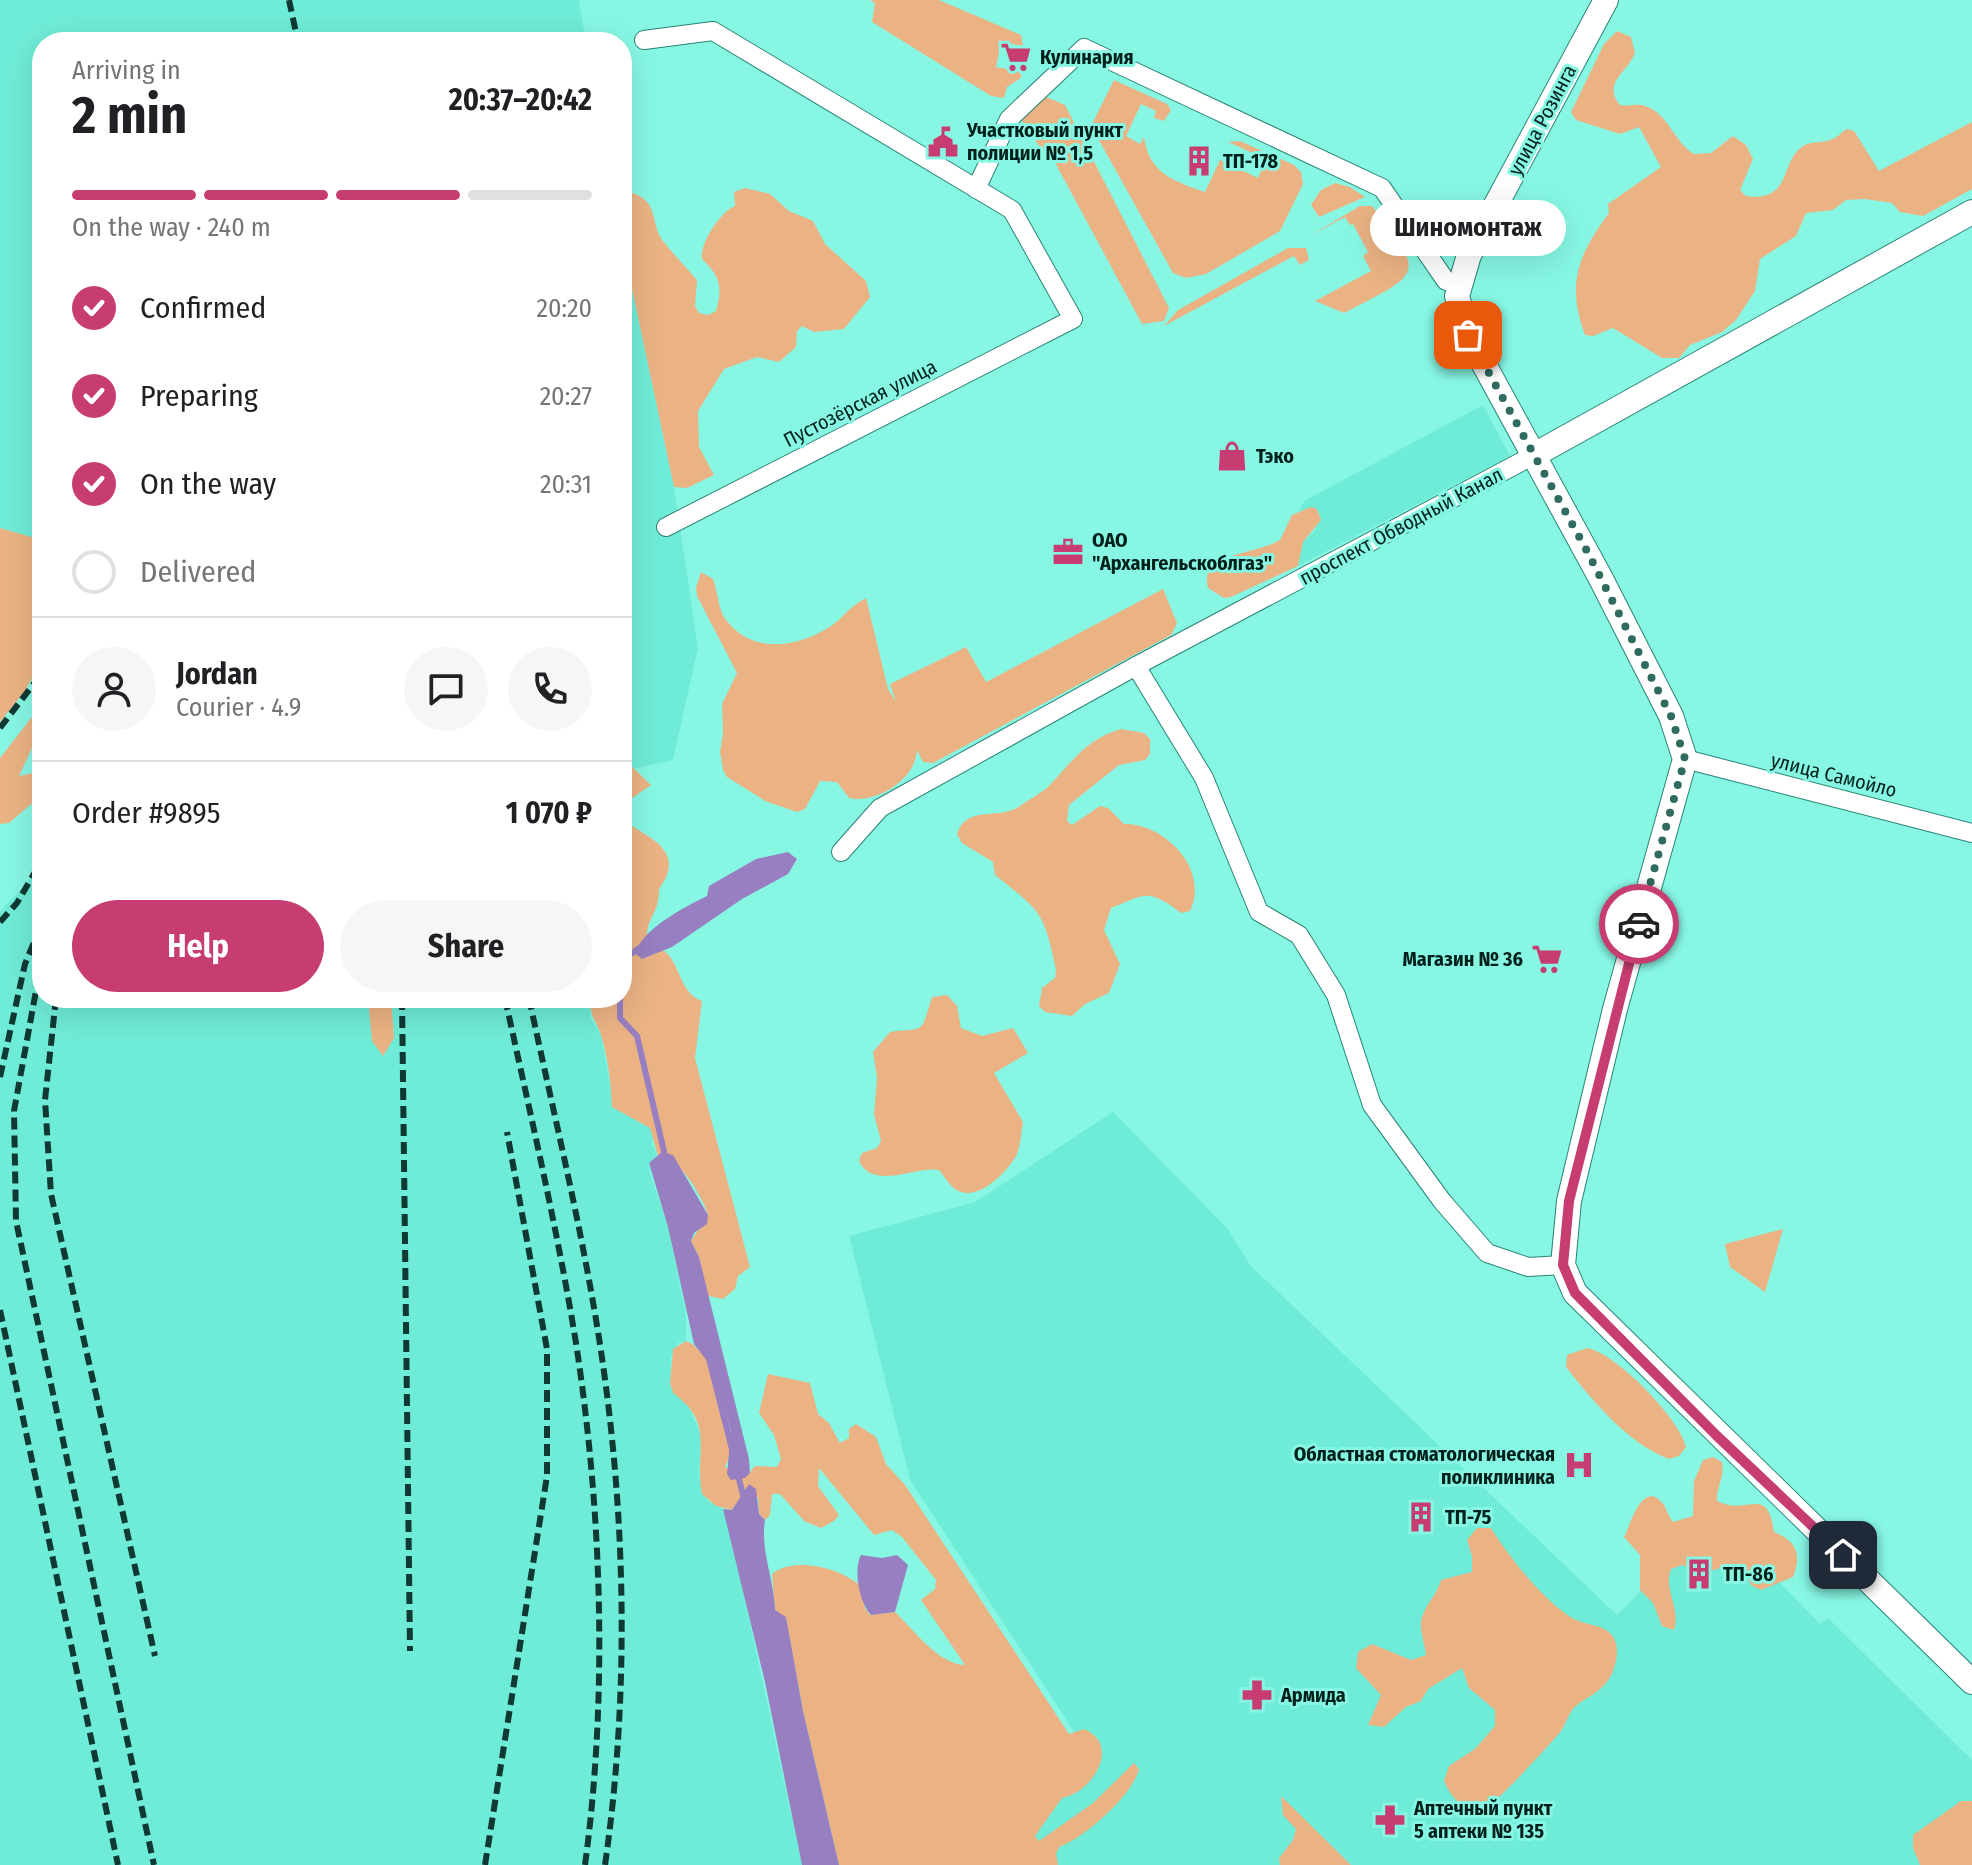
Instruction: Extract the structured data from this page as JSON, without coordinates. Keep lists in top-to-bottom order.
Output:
{
  "streets": {
    "street": [
      "улица Розинга",
      "Пустозёрская улица",
      "проспект Обводный Канал",
      "улица Самойло"
    ]
  },
  "places": {
    "supermarket": ["Кулинария", "Магазин № 36"],
    "public building": ["Участковый пункт полиции № 1,5"],
    "building": ["ТП-178", "ТП-75", "ТП-86"],
    "other": ["Шиномонтаж"],
    "shop": ["Тэко"],
    "office": ["ОАО \"Архангельскоблгаз\""],
    "hospital": ["Областная стоматологическая поликлиника"],
    "pharmacy": ["Армида", "Аптечный пункт 5 аптеки № 135"]
  },
  "page": {
    "heading": ["2 min", "Arriving in", "20:37–20:42"],
    "panel": [
      "Jordan",
      "Courier · 4.9",
      "Order #9895",
      "1 070 ₽"
    ],
    "bar": "On the way · 240 m",
    "bubble": "Шиномонтаж",
    "list": [
      ["Confirmed", "20:20"],
      ["Preparing", "20:27"],
      ["On the way", "20:31"],
      "Delivered"
    ],
    "buttons": ["Help", "Share"]
  }
}
